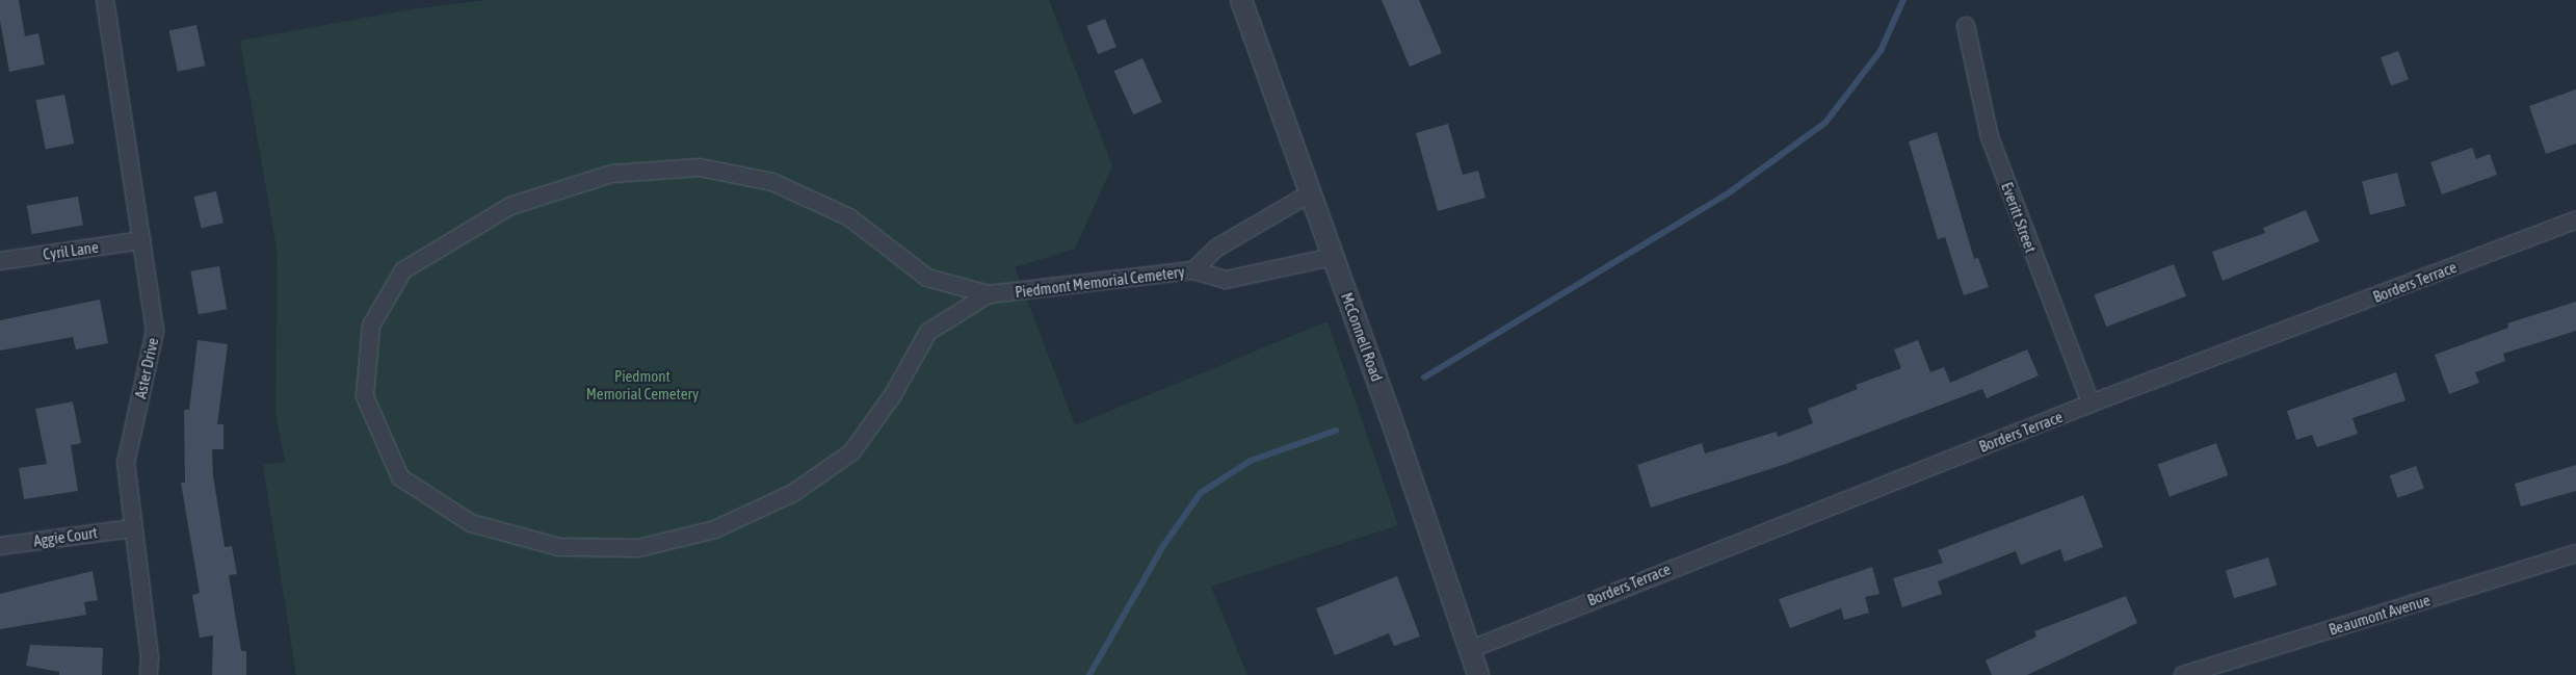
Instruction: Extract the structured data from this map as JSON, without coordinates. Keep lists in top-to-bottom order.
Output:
{
  "streets": {
    "street": [
      "Everitt Street",
      "Cyril Lane",
      "Piedmont Memorial Cemetery",
      "Borders Terrace",
      "McConnell Road",
      "Aster Drive",
      "Aggie Court",
      "Beaumont Avenue"
    ]
  },
  "crossings": [
    ["Everitt Street", "Borders Terrace"],
    ["Cyril Lane", "Aster Drive"],
    ["Piedmont Memorial Cemetery", "McConnell Road"],
    ["Borders Terrace", "McConnell Road"],
    ["Aster Drive", "Aggie Court"]
  ],
  "parks": ["Piedmont Memorial Cemetery"]
}
